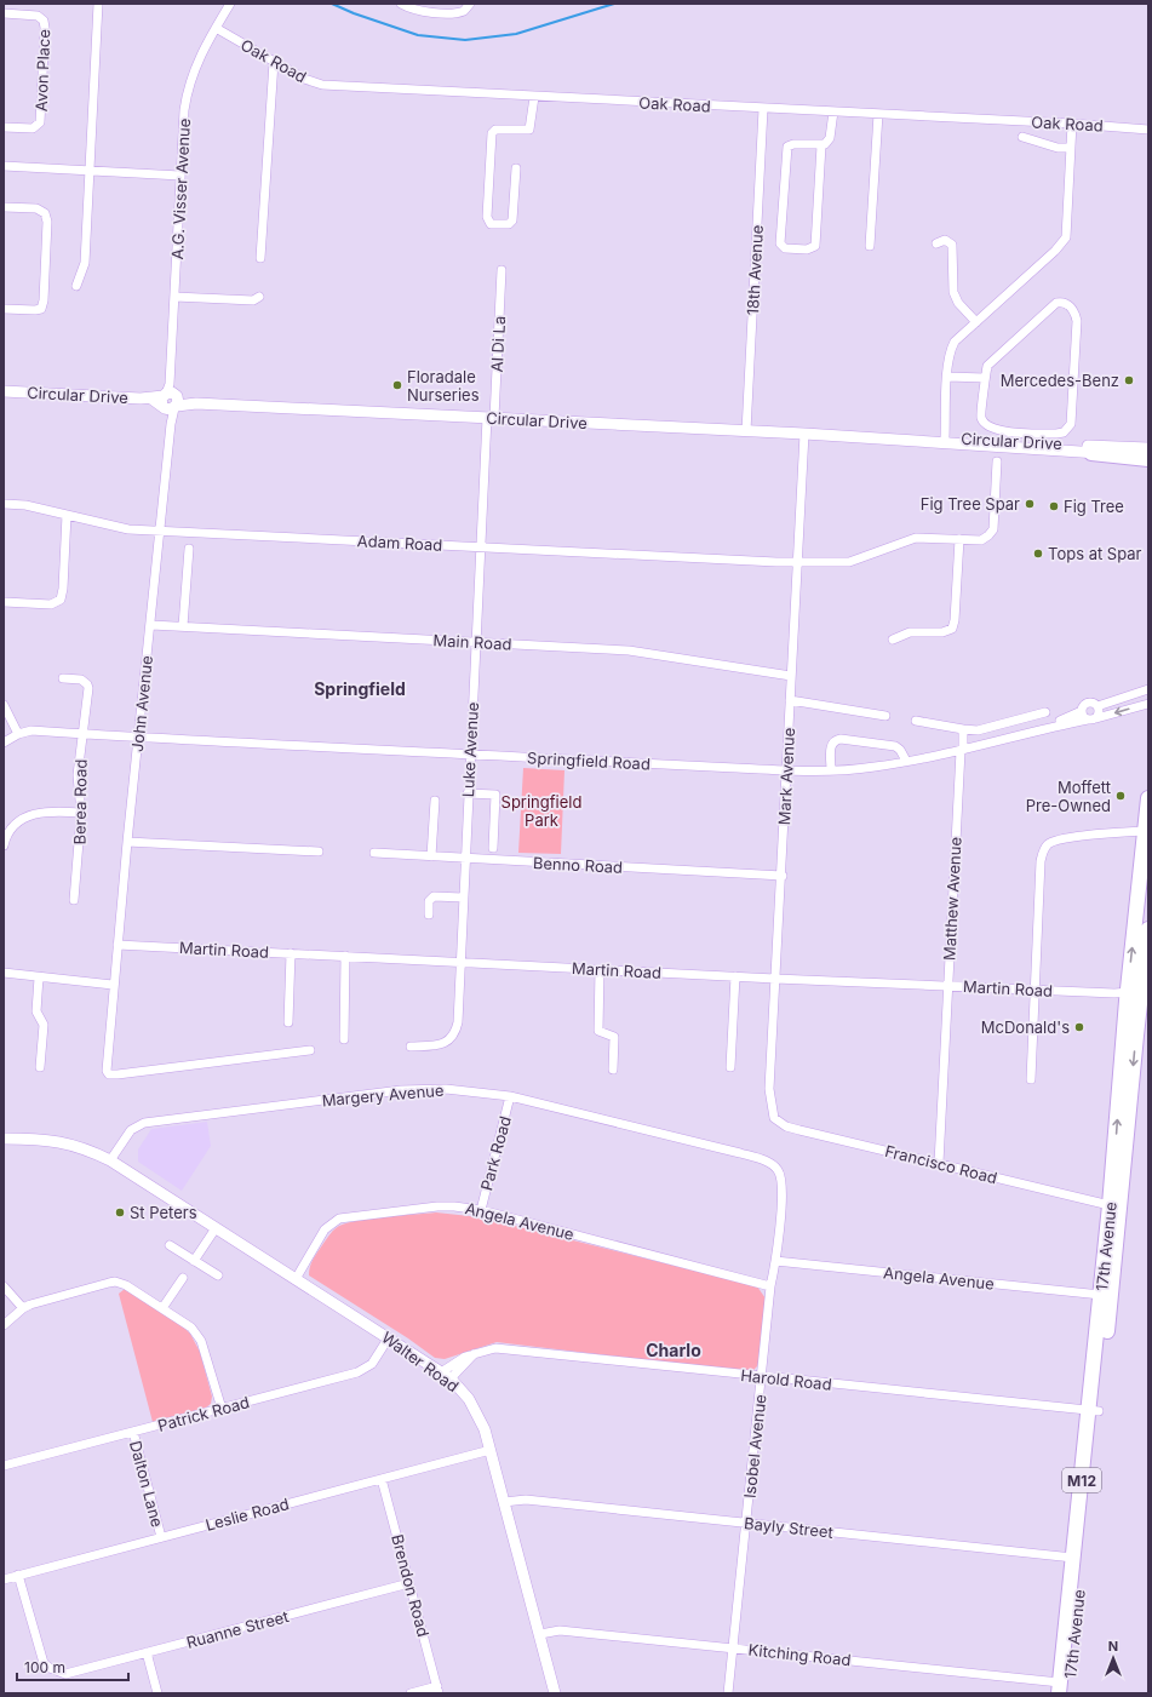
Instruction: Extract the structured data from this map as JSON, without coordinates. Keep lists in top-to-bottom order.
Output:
{
  "streets": {
    "main road": ["17th Avenue", "M12"],
    "street": [
      "Oak Road",
      "Avon Place",
      "A.G. Visser Avenue",
      "18th Avenue",
      "Al Di La",
      "Circular Drive",
      "Adam Road",
      "Main Road",
      "John Avenue",
      "Luke Avenue",
      "Springfield Road",
      "Mark Avenue",
      "Berea Road",
      "Benno Road",
      "Matthew Avenue",
      "Martin Road",
      "Margery Avenue",
      "Park Road",
      "Francisco Road",
      "Angela Avenue",
      "Walter Road",
      "Harold Road",
      "Patrick Road",
      "Isobel Avenue",
      "Dalton Lane",
      "Leslie Road",
      "Bayly Street",
      "Brendon Road",
      "Ruanne Street",
      "Kitching Road"
    ]
  },
  "crossings": [
    ["Oak Road", "A.G. Visser Avenue"],
    ["Oak Road", "18th Avenue"],
    ["A.G. Visser Avenue", "Circular Drive"],
    ["A.G. Visser Avenue", "John Avenue"],
    ["18th Avenue", "Circular Drive"],
    ["Al Di La", "Circular Drive"],
    ["Al Di La", "Luke Avenue"],
    ["Circular Drive", "John Avenue"],
    ["Circular Drive", "Luke Avenue"],
    ["Circular Drive", "Mark Avenue"],
    ["Adam Road", "John Avenue"],
    ["Adam Road", "Luke Avenue"],
    ["Adam Road", "Mark Avenue"],
    ["Main Road", "John Avenue"],
    ["Main Road", "Luke Avenue"],
    ["Main Road", "Mark Avenue"],
    ["John Avenue", "Springfield Road"],
    ["John Avenue", "Martin Road"],
    ["Luke Avenue", "Springfield Road"],
    ["Luke Avenue", "Benno Road"],
    ["Luke Avenue", "Martin Road"],
    ["Springfield Road", "Mark Avenue"],
    ["Springfield Road", "Berea Road"],
    ["Springfield Road", "Matthew Avenue"],
    ["Mark Avenue", "Benno Road"],
    ["Mark Avenue", "Martin Road"],
    ["Mark Avenue", "Francisco Road"],
    ["Matthew Avenue", "Martin Road"],
    ["Matthew Avenue", "Francisco Road"],
    ["Martin Road", "17th Avenue"],
    ["Martin Road", "M12"],
    ["Margery Avenue", "Park Road"],
    ["Margery Avenue", "Walter Road"],
    ["Margery Avenue", "Isobel Avenue"],
    ["Park Road", "Angela Avenue"],
    ["Francisco Road", "17th Avenue"],
    ["Angela Avenue", "17th Avenue"],
    ["Angela Avenue", "Walter Road"],
    ["Angela Avenue", "Isobel Avenue"],
    ["17th Avenue", "Harold Road"],
    ["17th Avenue", "M12"],
    ["17th Avenue", "Bayly Street"],
    ["17th Avenue", "Kitching Road"],
    ["Walter Road", "Harold Road"],
    ["Walter Road", "Patrick Road"],
    ["Walter Road", "Leslie Road"],
    ["Walter Road", "Bayly Street"],
    ["Walter Road", "Kitching Road"],
    ["Harold Road", "Isobel Avenue"],
    ["Patrick Road", "Dalton Lane"],
    ["Isobel Avenue", "Bayly Street"],
    ["Isobel Avenue", "Kitching Road"],
    ["Dalton Lane", "Leslie Road"],
    ["Leslie Road", "Brendon Road"],
    ["Leslie Road", "Ruanne Street"],
    ["Brendon Road", "Ruanne Street"]
  ],
  "districts": ["Springfield", "Charlo"],
  "parks": ["Springfield Park"],
  "places": [
    "Mercedes-Benz",
    "Floradale Nurseries",
    "Fig Tree Spar",
    "Fig Tree",
    "Tops at Spar",
    "Moffett Pre-Owned",
    "McDonald's",
    "St Peters"
  ],
  "scale_bar": "100 m",
  "north": "top"
}
